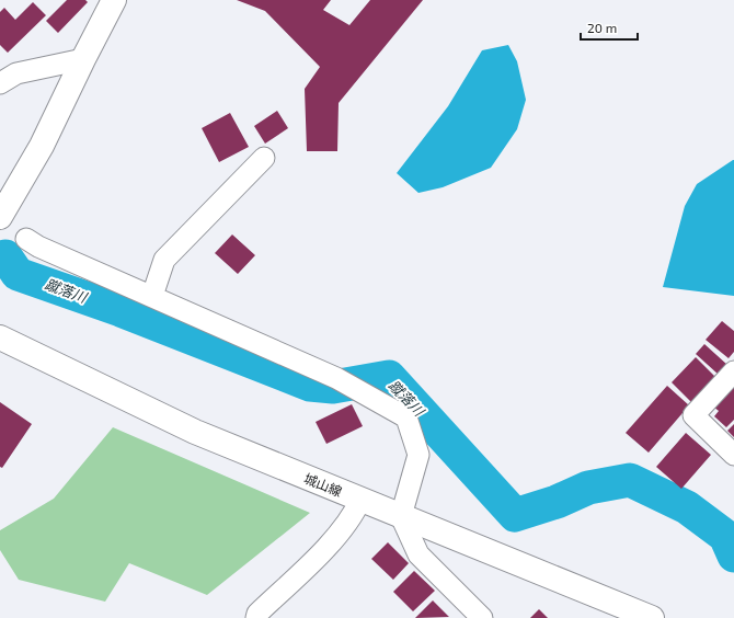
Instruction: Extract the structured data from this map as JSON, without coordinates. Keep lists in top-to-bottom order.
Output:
{
  "streets": {
    "main road": ["城山線"]
  },
  "water": ["蹴落川"],
  "scale_bar": "20 m"
}
